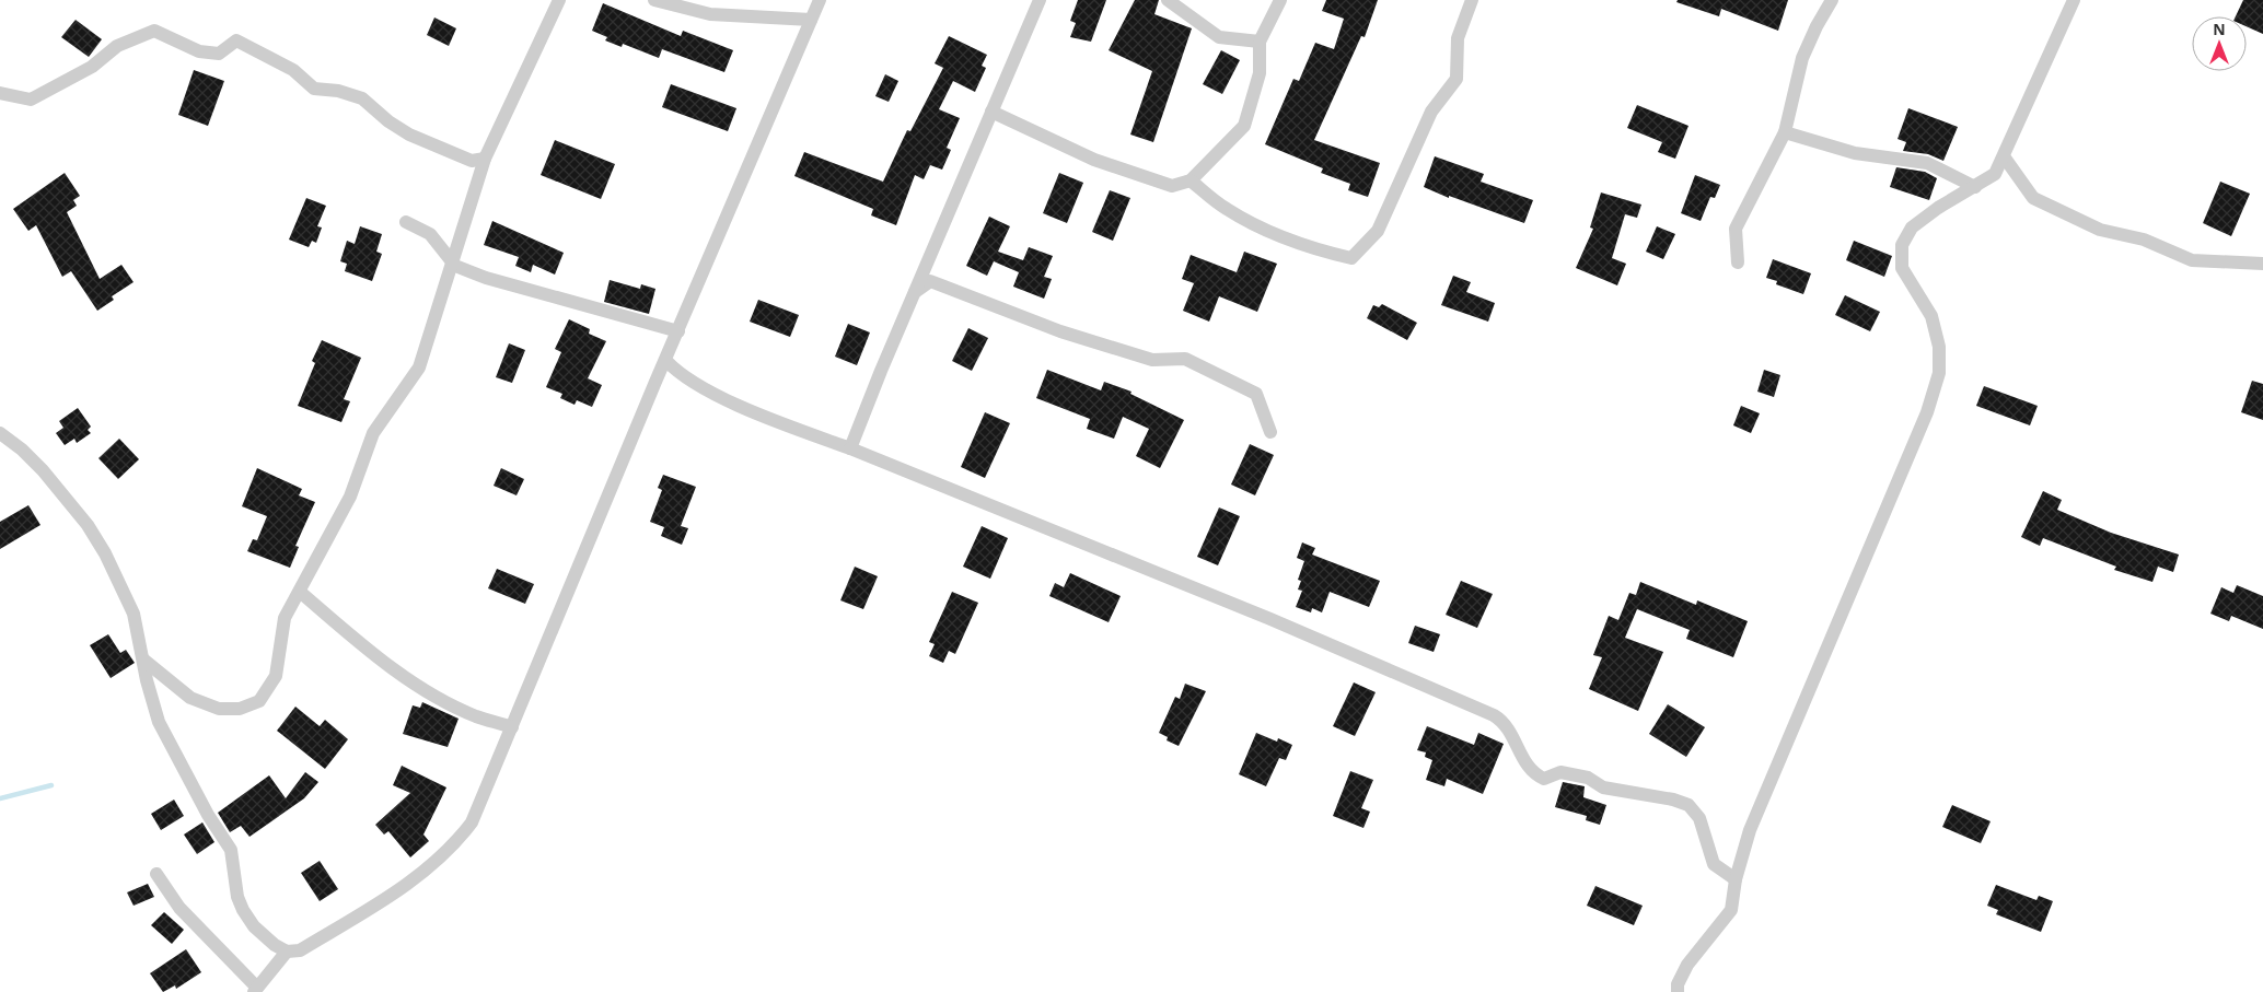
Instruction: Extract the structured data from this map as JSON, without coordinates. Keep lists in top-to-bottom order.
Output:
{
  "north": "top"
}
